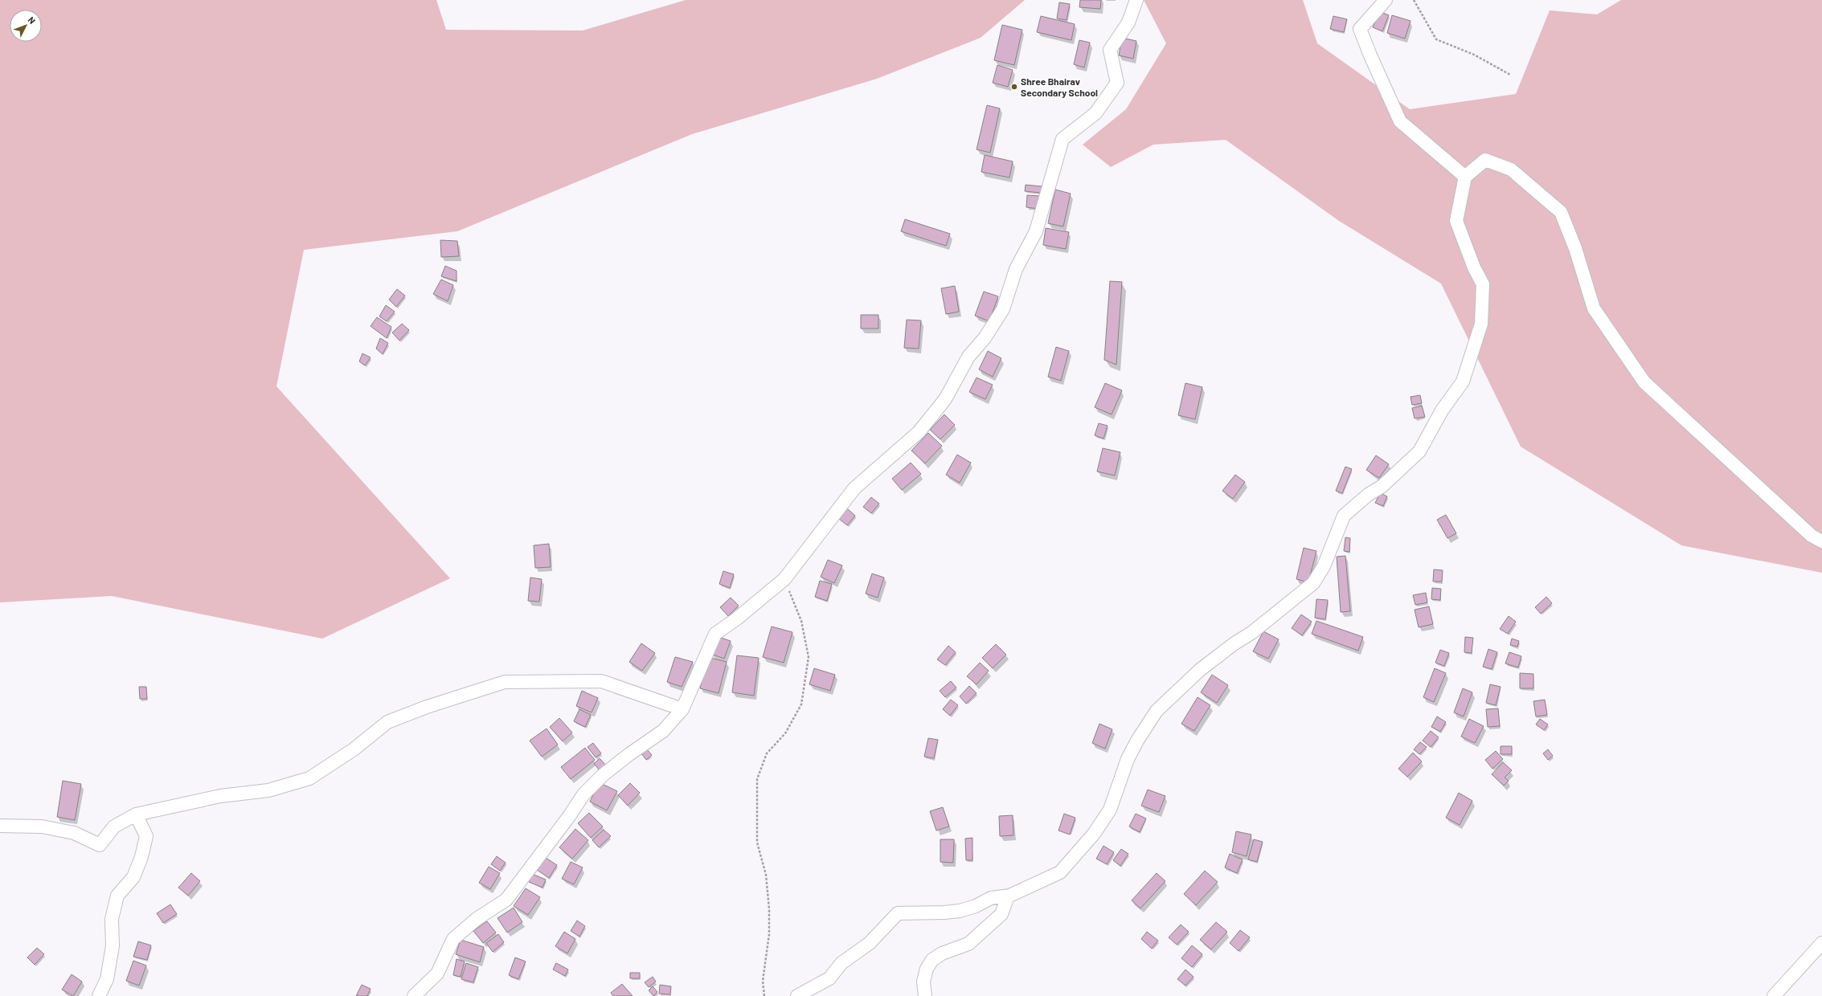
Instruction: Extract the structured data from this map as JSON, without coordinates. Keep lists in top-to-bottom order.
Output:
{
  "places": ["Shree Bhairav Secondary School"],
  "north": "top right"
}
